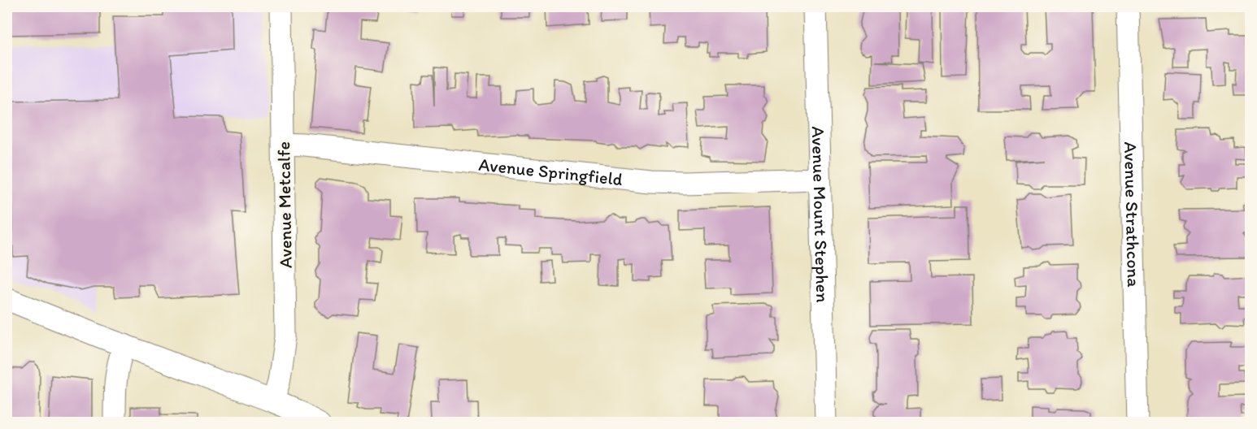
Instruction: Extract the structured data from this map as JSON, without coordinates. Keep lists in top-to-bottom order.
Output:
{
  "streets": {
    "street": [
      "Avenue Springfield",
      "Avenue Metcalfe",
      "Avenue Mount Stephen",
      "Avenue Strathcona"
    ]
  },
  "crossings": [
    ["Avenue Springfield", "Avenue Metcalfe"],
    ["Avenue Springfield", "Avenue Mount Stephen"]
  ]
}
